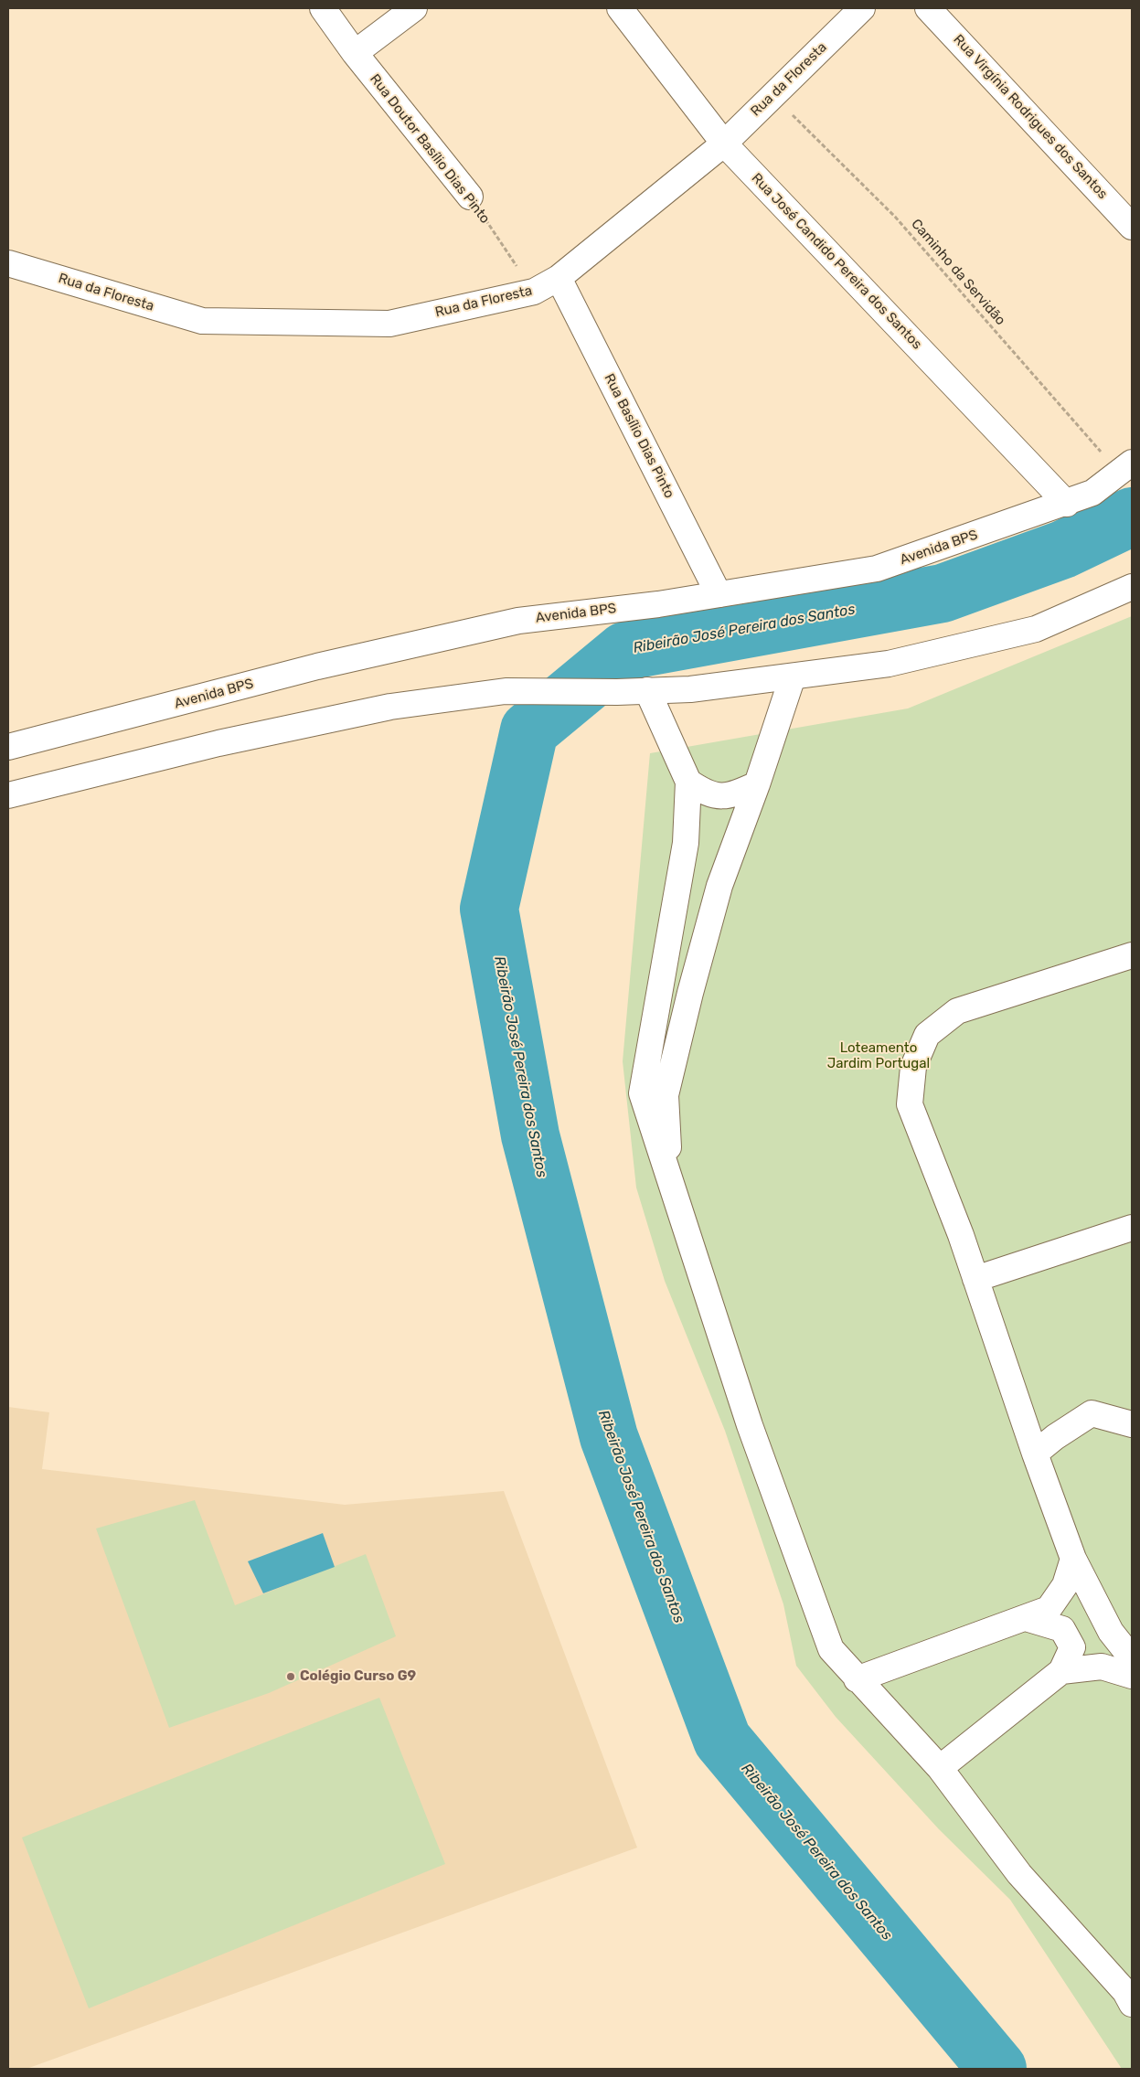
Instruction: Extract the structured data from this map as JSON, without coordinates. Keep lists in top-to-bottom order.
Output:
{
  "streets": {
    "street": [
      "Rua da Floresta",
      "Rua Virgínia Rodrigues dos Santos",
      "Rua Doutor Basílio Dias Pinto",
      "Rua José Candido Pereira dos Santos",
      "Rua Basílio Dias Pinto",
      "Avenida BPS"
    ],
    "path": ["Caminho da Servidão"]
  },
  "crossings": [
    ["Rua da Floresta", "Rua Doutor Basílio Dias Pinto"],
    ["Rua da Floresta", "Rua José Candido Pereira dos Santos"],
    ["Rua da Floresta", "Caminho da Servidão"],
    ["Rua da Floresta", "Rua Basílio Dias Pinto"],
    ["Rua José Candido Pereira dos Santos", "Avenida BPS"],
    ["Caminho da Servidão", "Avenida BPS"],
    ["Rua Basílio Dias Pinto", "Avenida BPS"]
  ],
  "water": ["Ribeirão José Pereira dos Santos"],
  "parks": ["Loteamento Jardim Portugal"],
  "places": ["Colégio Curso G9"]
}
